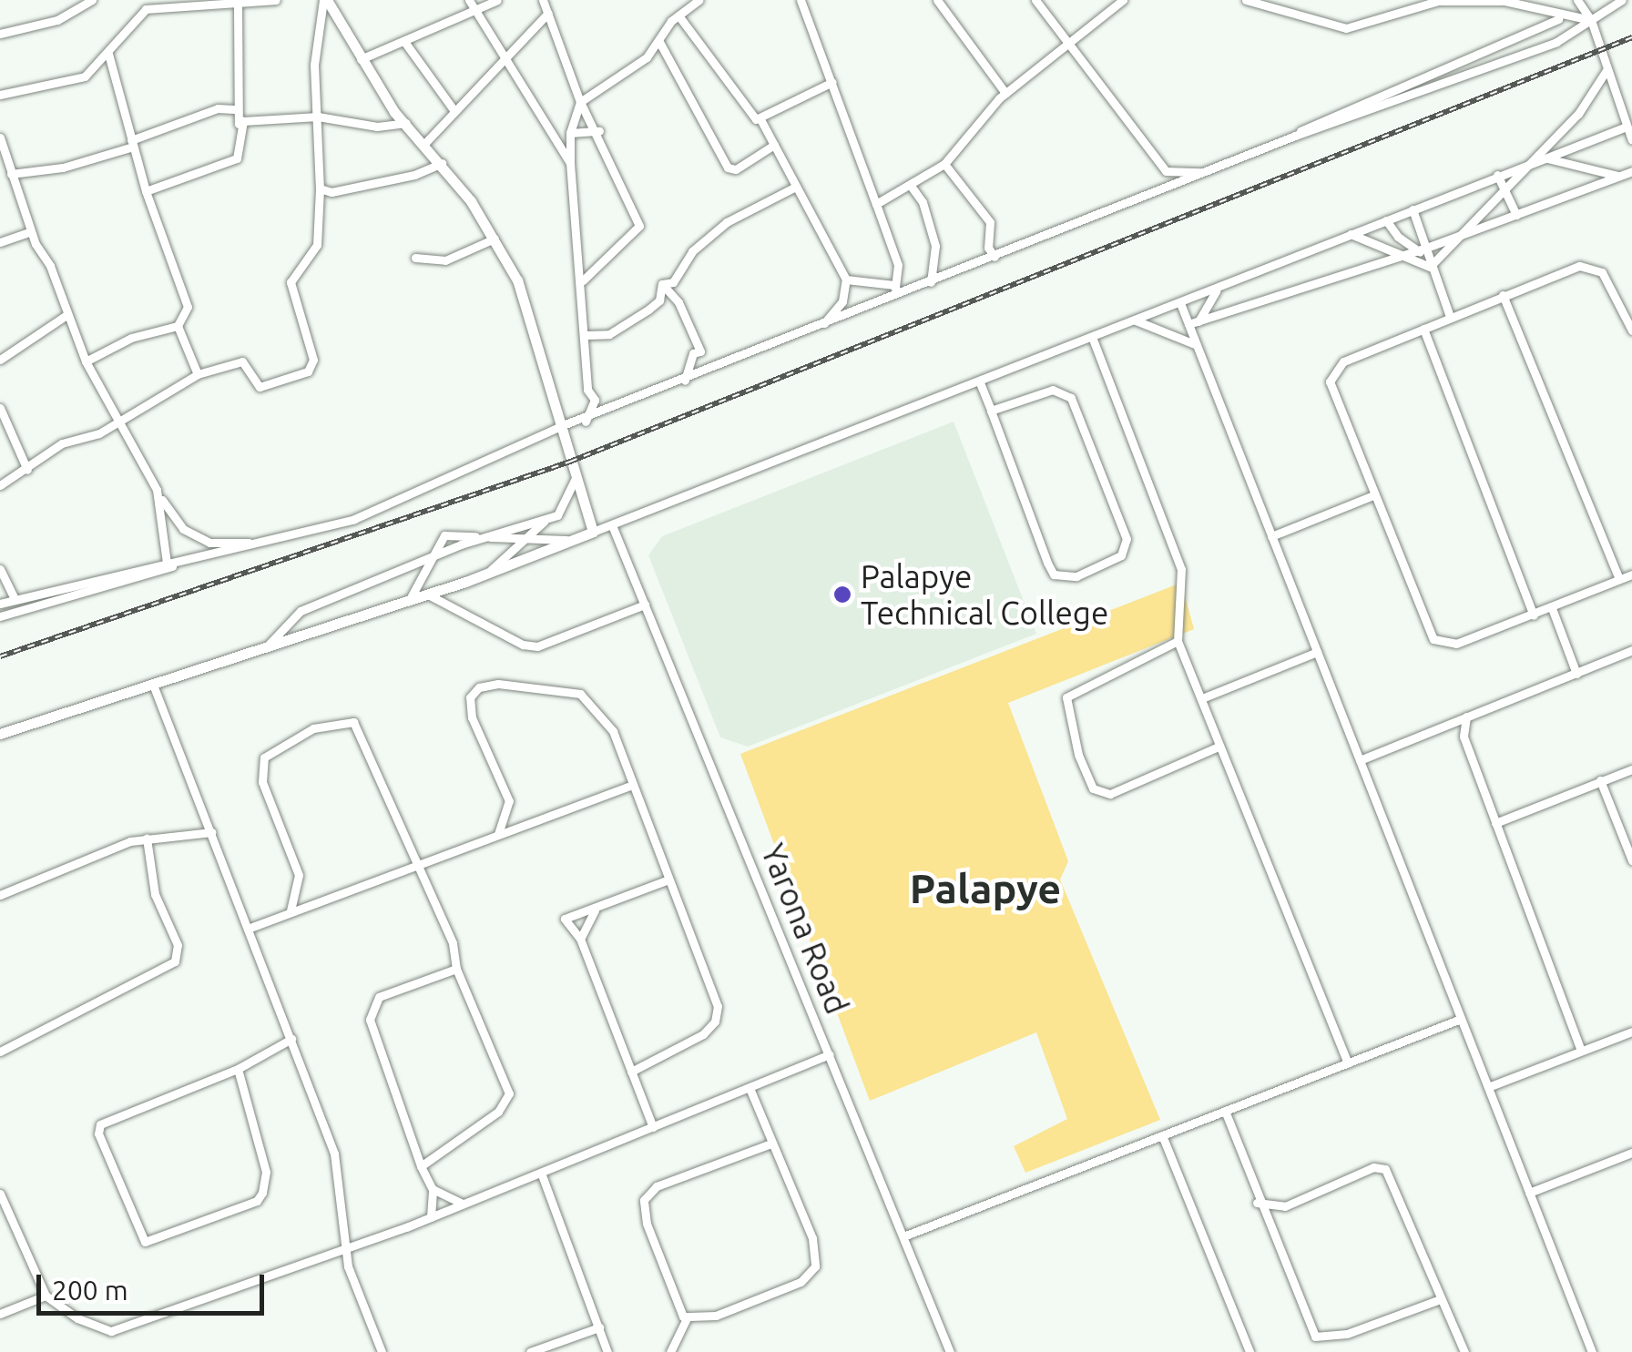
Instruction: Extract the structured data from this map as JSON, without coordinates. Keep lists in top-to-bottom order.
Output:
{
  "streets": {
    "street": ["Yarona Road"]
  },
  "districts": ["Palapye"],
  "places": ["Palapye Technical College"],
  "scale_bar": "200 m"
}
